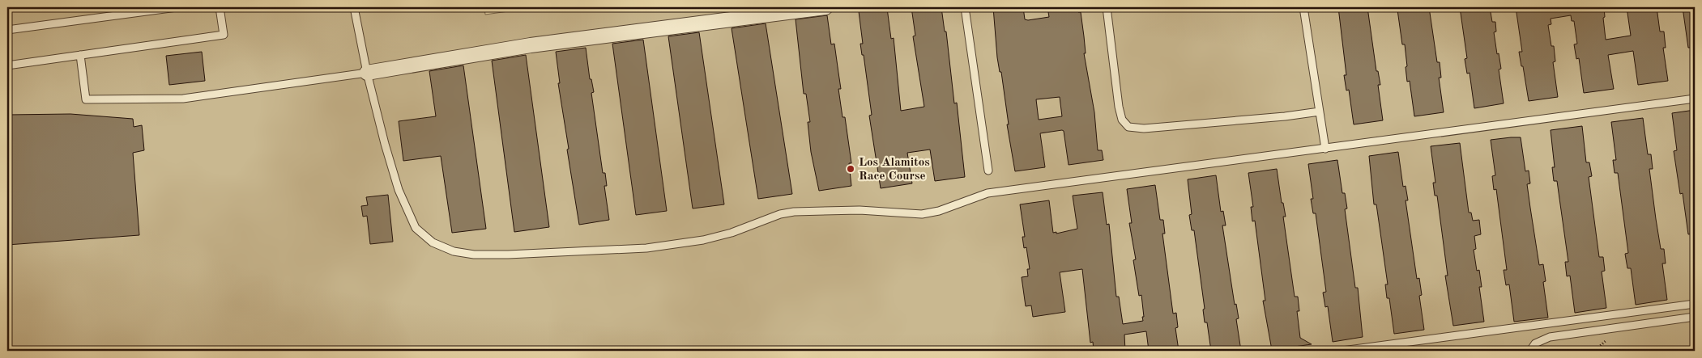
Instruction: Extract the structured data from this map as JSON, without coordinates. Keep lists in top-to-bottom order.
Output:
{
  "places": ["Los Alamitos Race Course"]
}
